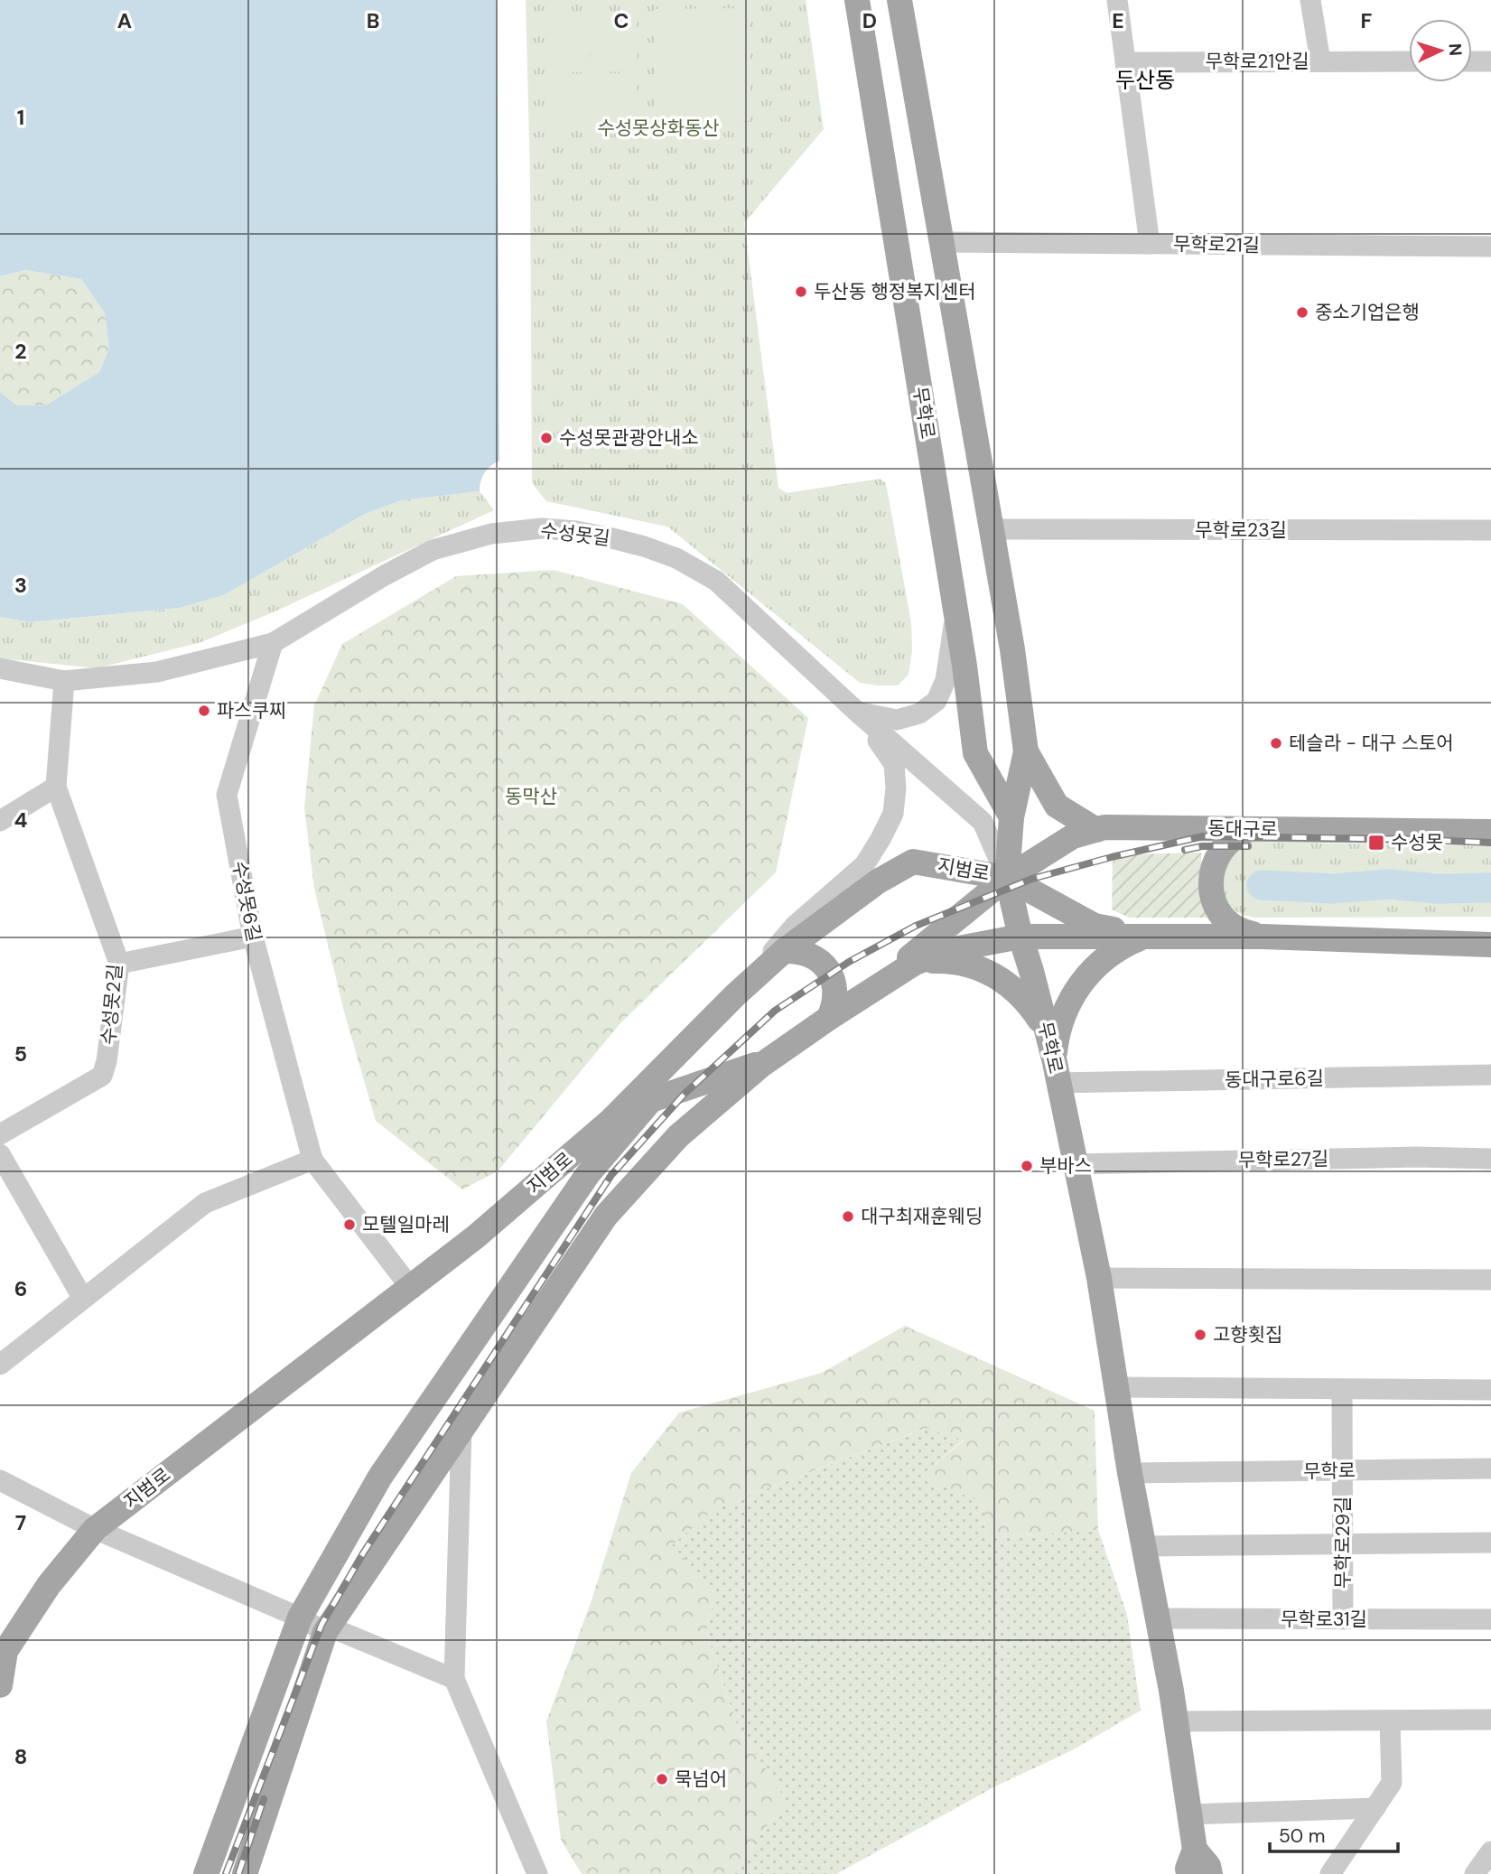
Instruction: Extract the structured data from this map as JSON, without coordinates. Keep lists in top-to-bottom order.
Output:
{
  "streets": {
    "main road": ["무학로", "동대구로", "지범로"],
    "street": [
      "무학로21안길",
      "무학로21길",
      "무학로23길",
      "수성못길",
      "수성못6길",
      "수성못2길",
      "동대구로6길",
      "무학로27길",
      "무학로29길",
      "무학로31길"
    ]
  },
  "crossings": [
    ["무학로21길", "무학로"],
    ["무학로", "무학로23길"],
    ["무학로", "수성못길"],
    ["무학로", "동대구로"],
    ["무학로", "지범로"],
    ["무학로", "동대구로6길"],
    ["무학로", "무학로27길"],
    ["무학로", "무학로29길"],
    ["무학로", "무학로31길"],
    ["수성못길", "동대구로"],
    ["수성못길", "지범로"],
    ["수성못길", "수성못6길"],
    ["수성못길", "수성못2길"],
    ["동대구로", "지범로"],
    ["지범로", "수성못6길"],
    ["무학로29길", "무학로31길"]
  ],
  "districts": ["두산동"],
  "parks": ["수성못상화동산", "동막산"],
  "places": {
    "other": [
      "두산동 행정복지센터",
      "중소기업은행",
      "수성못관광안내소",
      "파스쿠찌",
      "테슬라 - 대구 스토어",
      "부바스",
      "대구최재훈웨딩",
      "모텔일마레",
      "고향횟집",
      "묵넘어"
    ],
    "transit": ["수성못"]
  },
  "scale_bar": "50 m",
  "north": "right",
  "grid": {
    "columns": [
      "A",
      "B",
      "C",
      "D",
      "E",
      "F"
    ],
    "rows": [
      "1",
      "2",
      "3",
      "4",
      "5",
      "6",
      "7",
      "8"
    ]
  }
}
